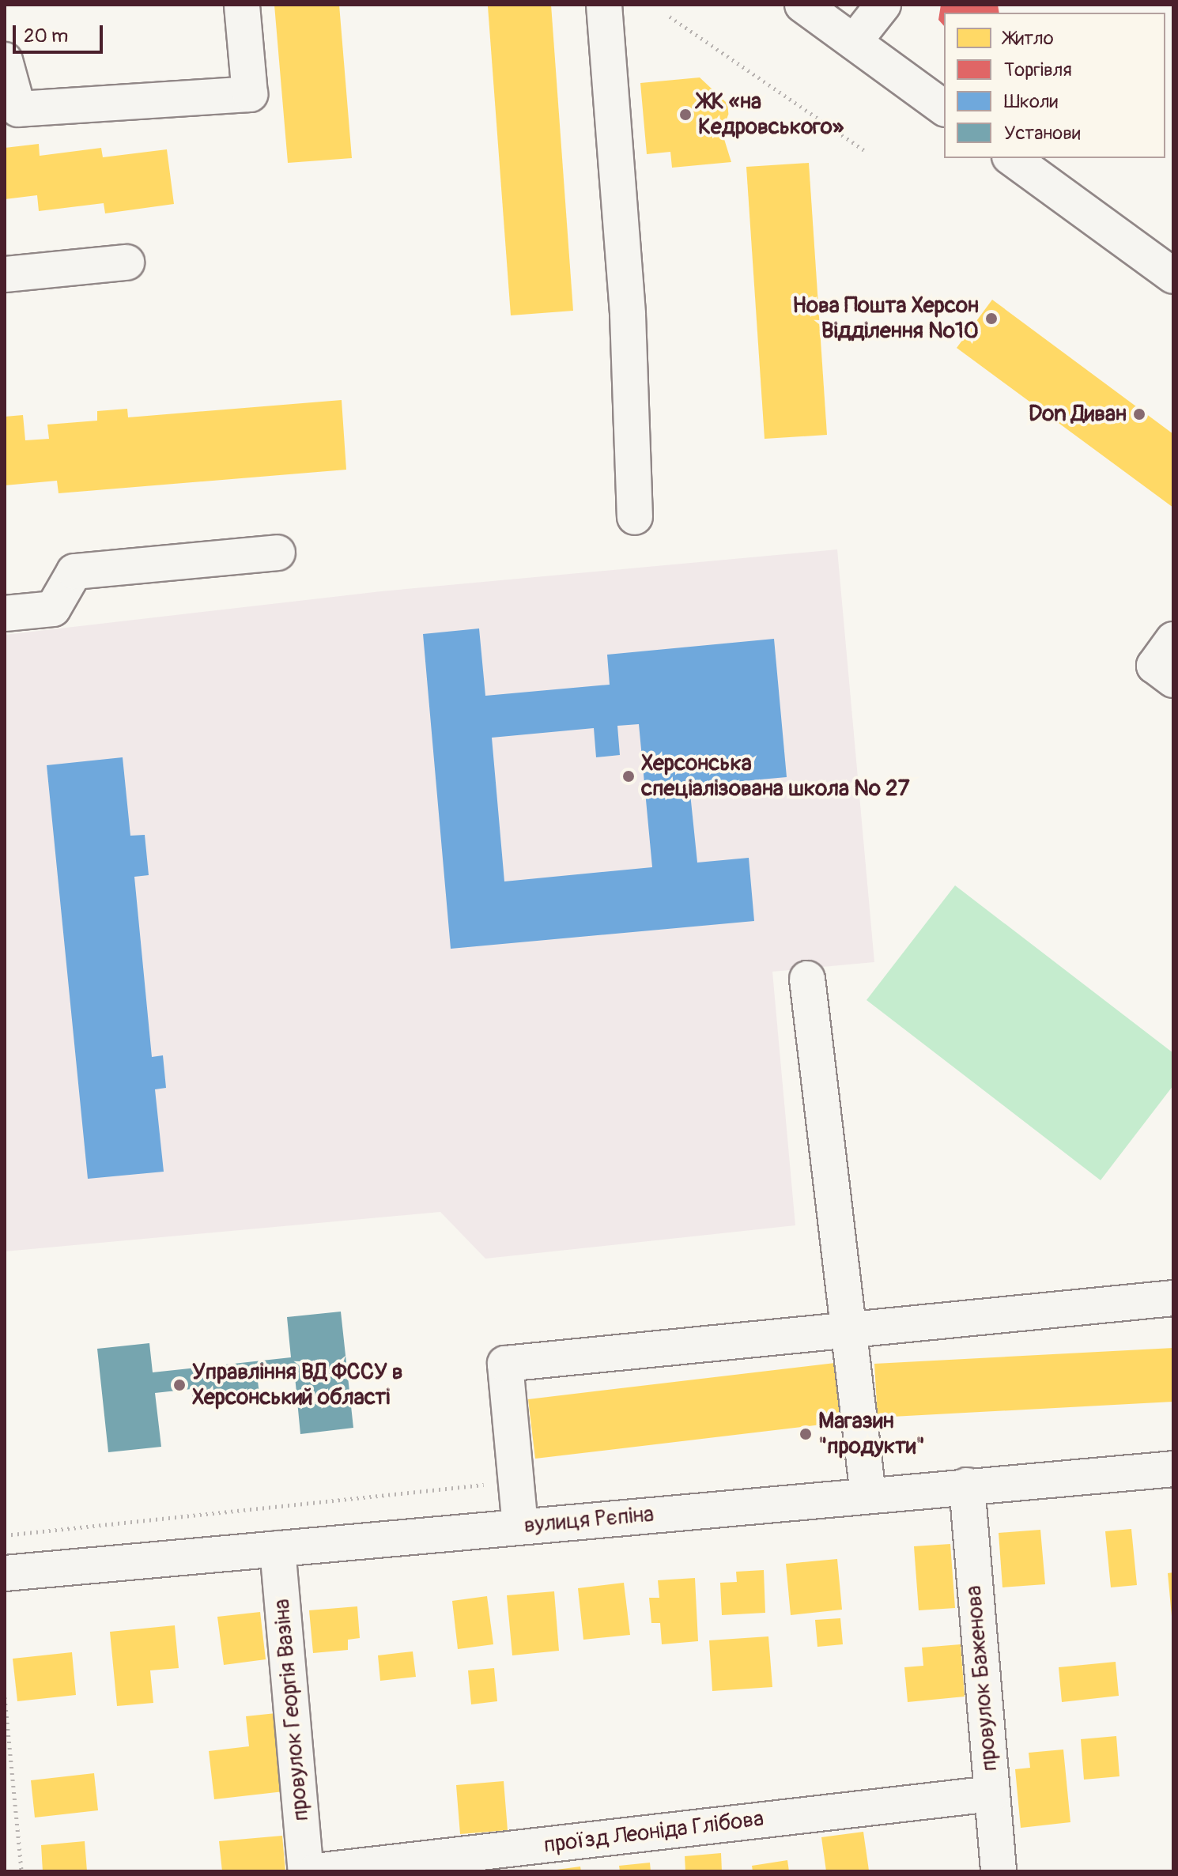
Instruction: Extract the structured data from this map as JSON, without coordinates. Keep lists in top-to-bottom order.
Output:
{
  "streets": {
    "street": [
      "вулиця Рєпіна",
      "провулок Баженова",
      "провулок Георгія Вазіна",
      "проїзд Леоніда Глібова"
    ]
  },
  "crossings": [
    ["вулиця Рєпіна", "провулок Баженова"],
    ["вулиця Рєпіна", "провулок Георгія Вазіна"],
    ["провулок Баженова", "проїзд Леоніда Глібова"]
  ],
  "places": [
    "ЖК «на Кедровського»",
    "Нова Пошта Херсон Відділення №10",
    "Don Диван",
    "Херсонська спеціалізована школа № 27",
    "Управління ВД ФССУ в Херсонський області",
    "Магазин \"продукти\""
  ],
  "legend": [
    "Житло",
    "Торгівля",
    "Школи",
    "Установи"
  ],
  "scale_bar": "20 m"
}
